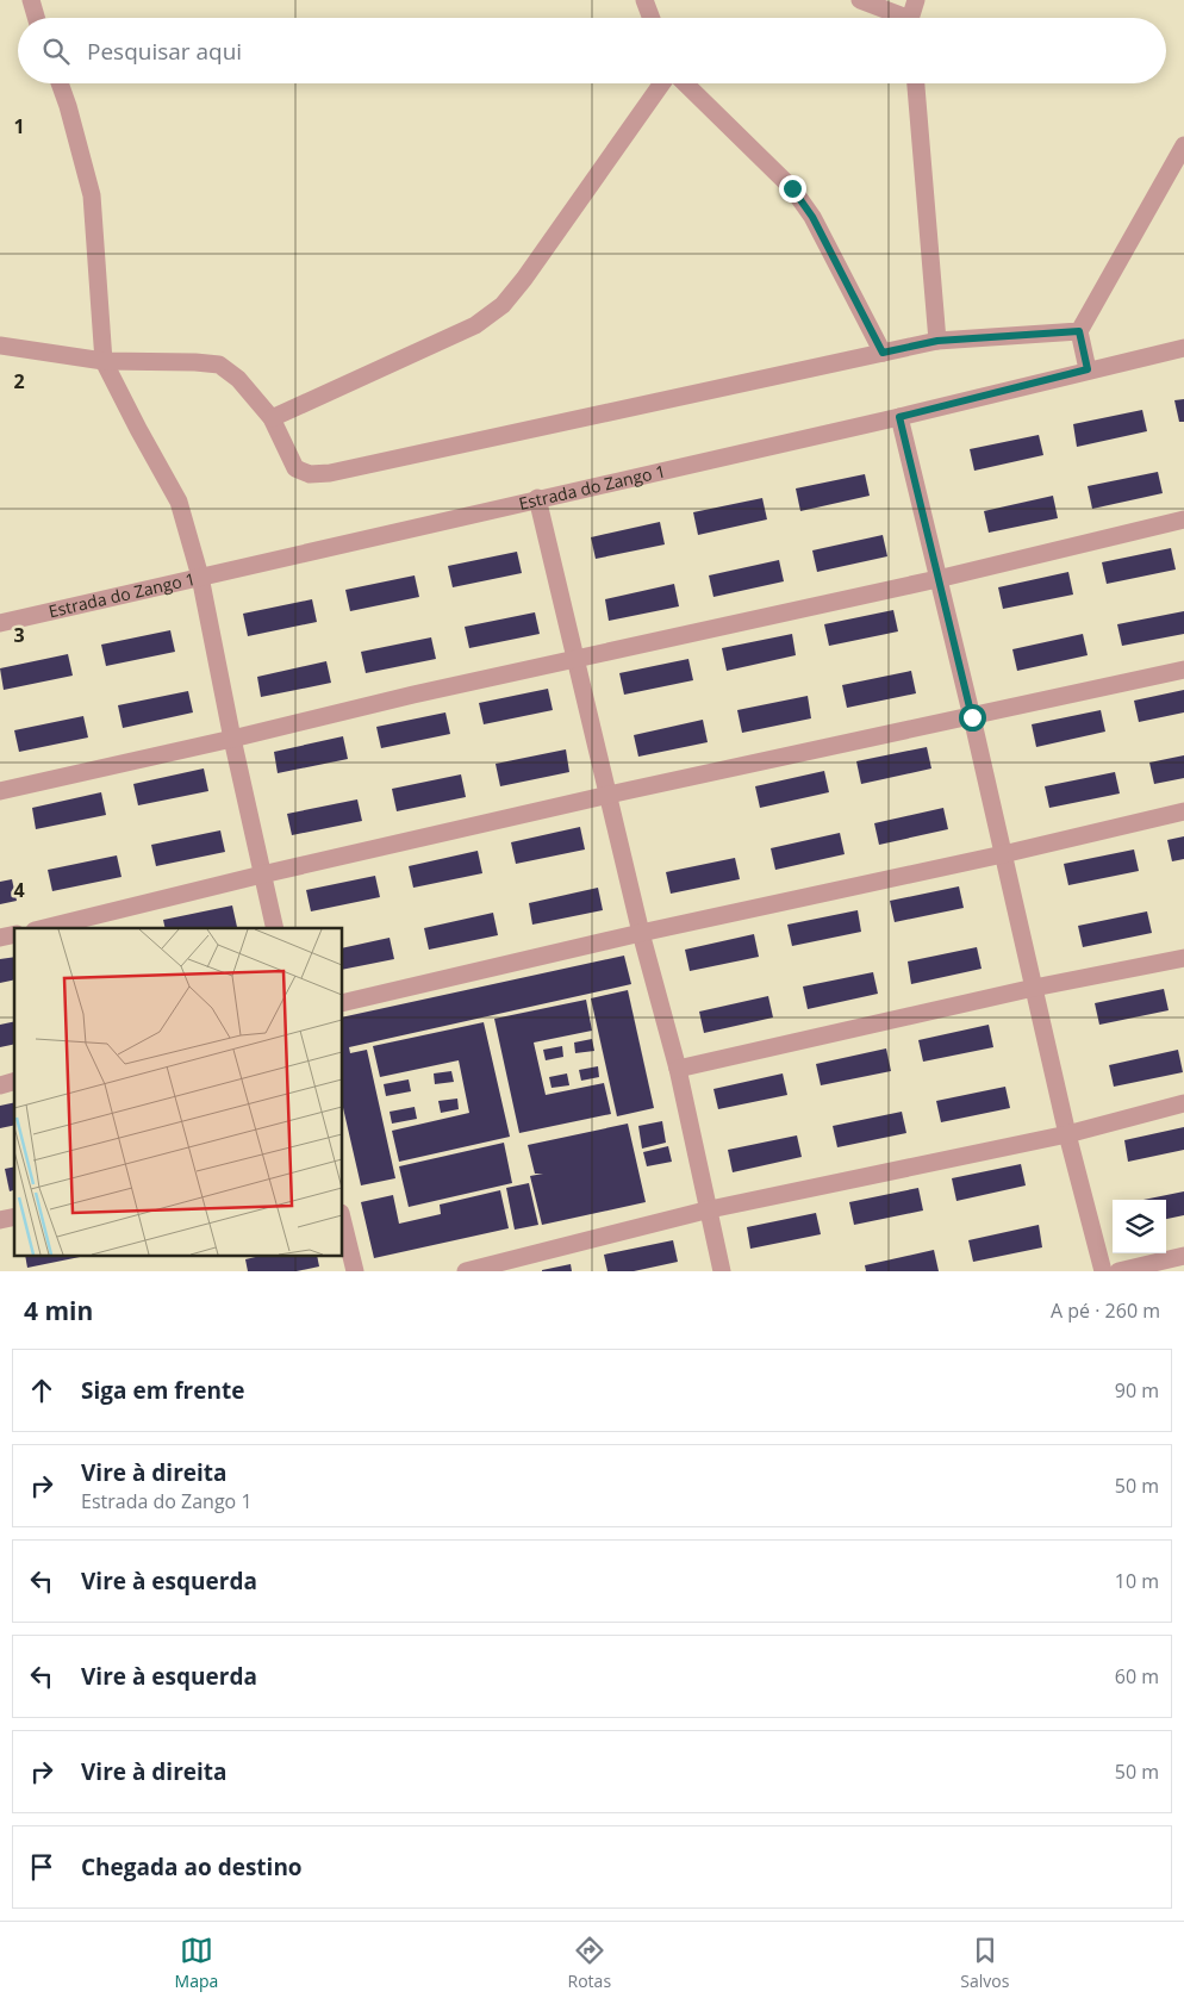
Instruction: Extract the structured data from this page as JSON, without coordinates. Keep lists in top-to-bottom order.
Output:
{
  "streets": {
    "street": ["Estrada do Zango 1"]
  },
  "page": {
    "search": "Pesquisar aqui",
    "heading": ["4 min", "A pé · 260 m"],
    "list": [
      ["Siga em frente", "90 m"],
      ["Vire à direita", "Estrada do Zango 1", "50 m"],
      ["Vire à esquerda", "10 m"],
      ["Vire à esquerda", "60 m"],
      ["Vire à direita", "50 m"],
      "Chegada ao destino"
    ],
    "nav": ["Mapa", "Rotas", "Salvos"]
  },
  "grid": {
    "rows": [
      "1",
      "2",
      "3",
      "4"
    ]
  }
}
